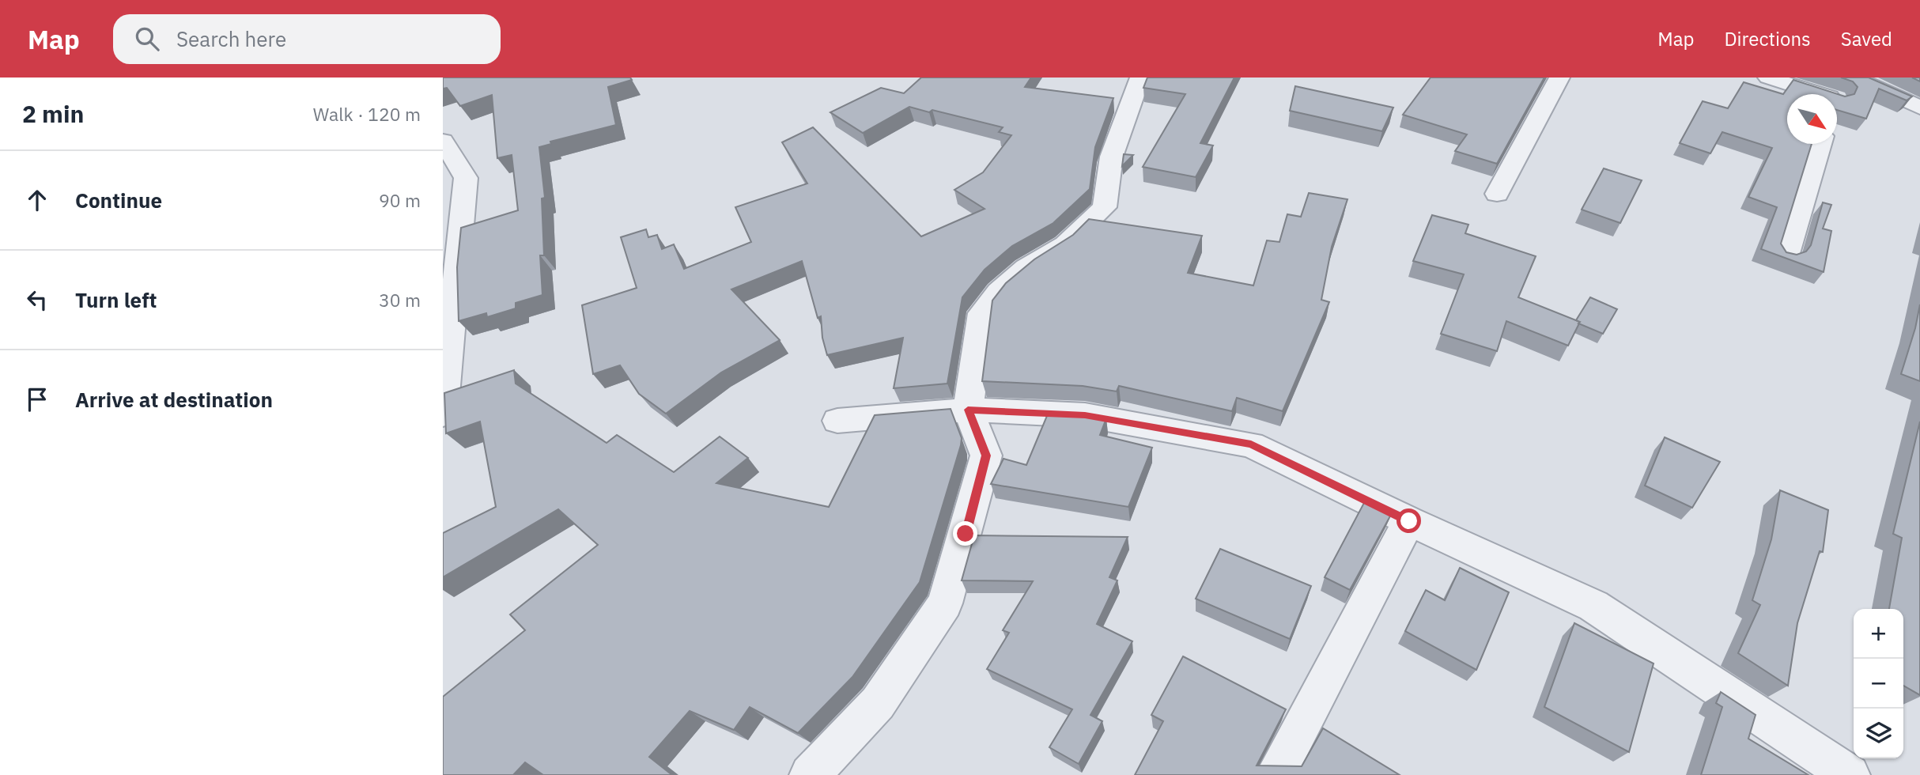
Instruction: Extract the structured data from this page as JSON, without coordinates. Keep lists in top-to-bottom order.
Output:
{
  "north": "bottom right",
  "page": {
    "header": "Map",
    "search": "Search here",
    "nav": ["Map", "Directions", "Saved"],
    "heading": ["2 min", "Walk · 120 m"],
    "list": [
      ["Continue", "90 m"],
      ["Turn left", "30 m"],
      "Arrive at destination"
    ],
    "map_buttons": ["+", "−"]
  }
}
